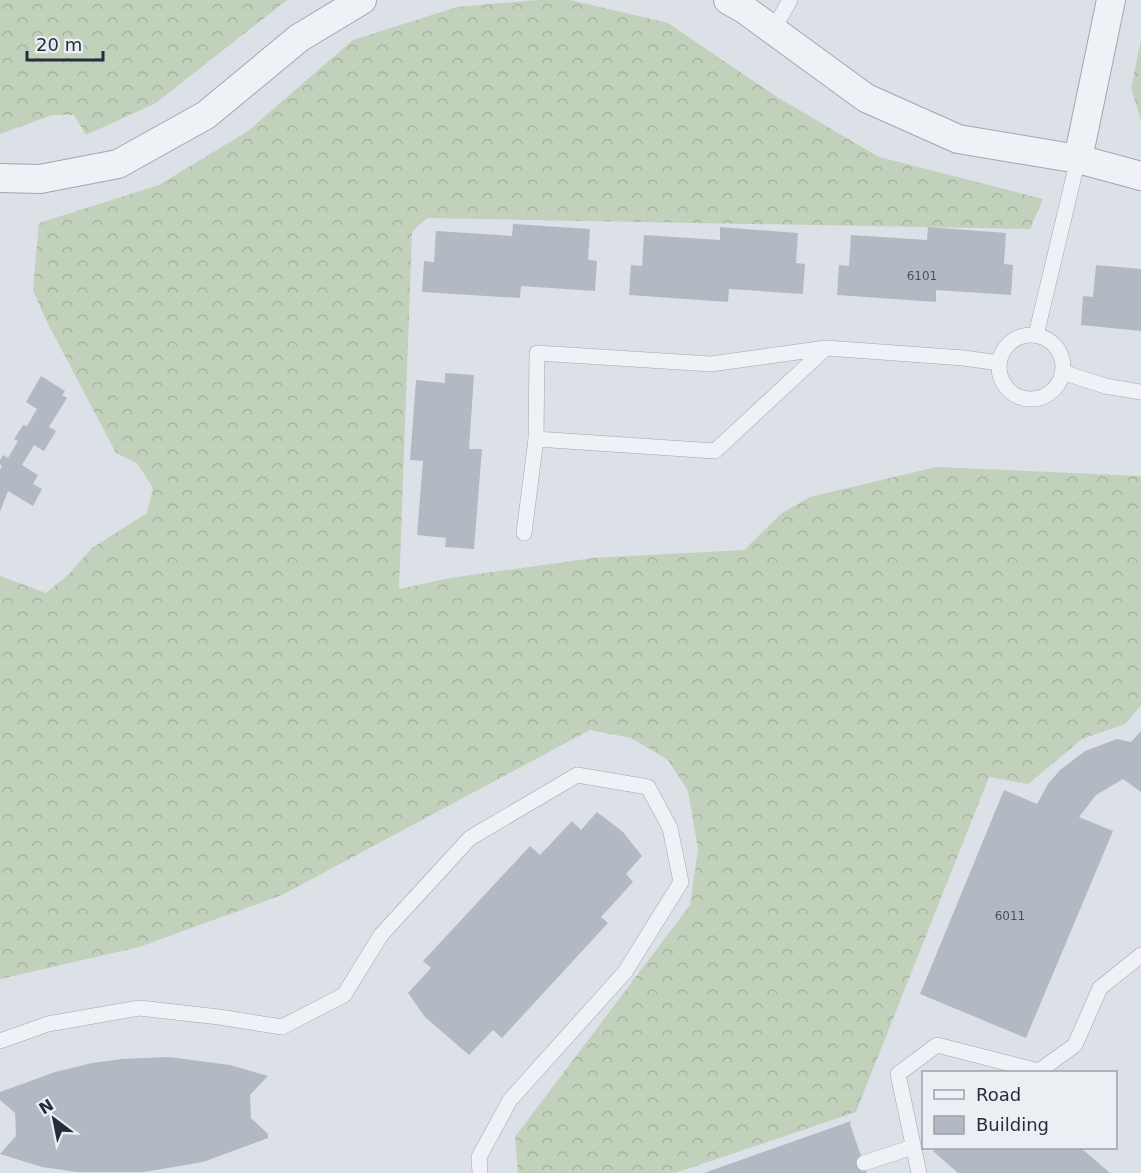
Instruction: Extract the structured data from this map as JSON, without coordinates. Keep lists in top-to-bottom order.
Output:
{
  "house_numbers": ["6101", "6011"],
  "legend": ["Road", "Building"],
  "scale_bar": "20 m",
  "north": "top left"
}
